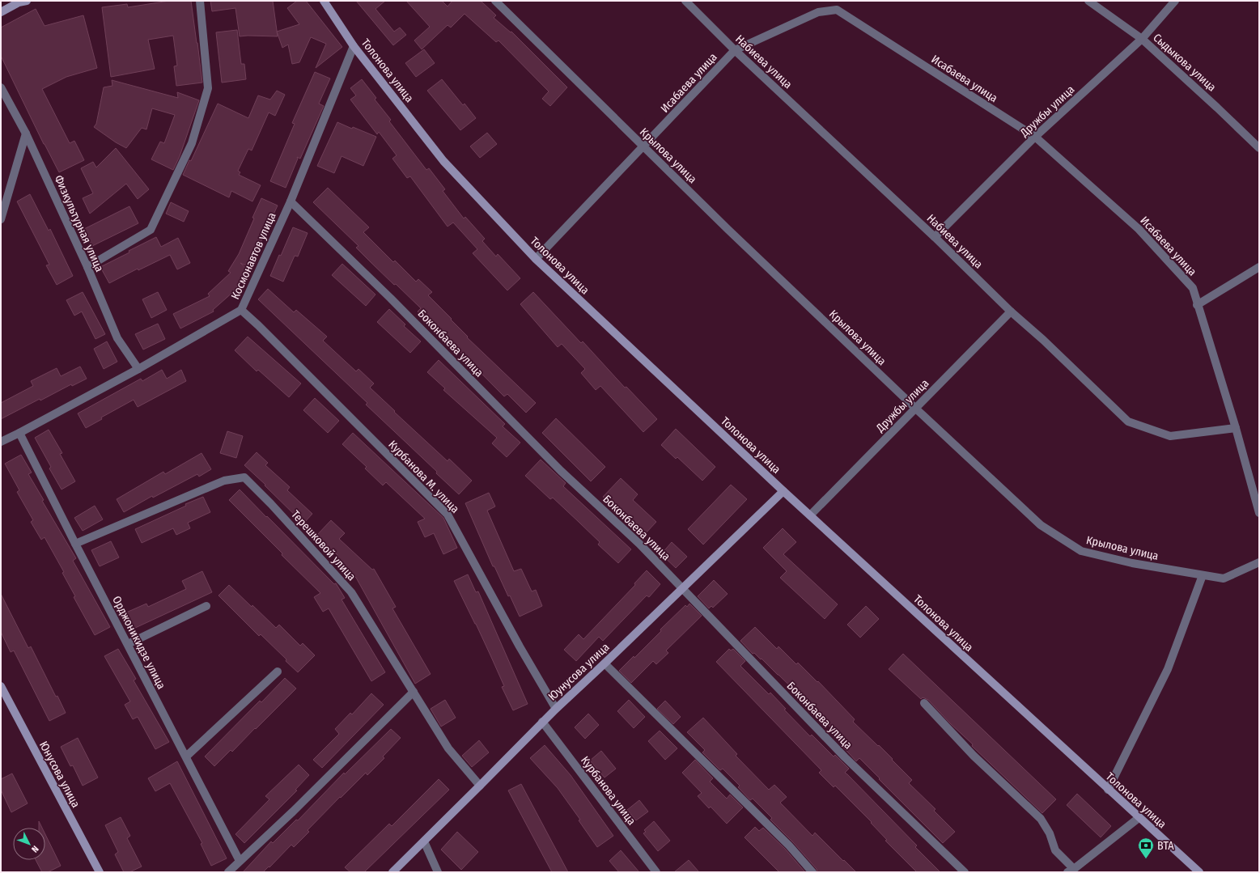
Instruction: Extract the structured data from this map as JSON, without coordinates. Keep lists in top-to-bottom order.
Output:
{
  "streets": {
    "main road": ["Толонова улица", "Юунусова улица", "Юнусова улица"],
    "street": [
      "Набиева улица",
      "Сыдыкова улица",
      "Исабаева улица",
      "Дружбы улица",
      "Крылова улица",
      "Физкультурная улица",
      "Космонавтов улица",
      "Боконбаева улица",
      "Курбанова М. улица",
      "Терешковой улица",
      "Орджоникидзе улица",
      "Курбанова улица"
    ]
  },
  "crossings": [
    ["Набиева улица", "Исабаева улица"],
    ["Набиева улица", "Дружбы улица"],
    ["Сыдыкова улица", "Дружбы улица"],
    ["Толонова улица", "Исабаева улица"],
    ["Толонова улица", "Дружбы улица"],
    ["Толонова улица", "Космонавтов улица"],
    ["Толонова улица", "Юунусова улица"],
    ["Исабаева улица", "Дружбы улица"],
    ["Исабаева улица", "Крылова улица"],
    ["Дружбы улица", "Крылова улица"],
    ["Физкультурная улица", "Космонавтов улица"],
    ["Космонавтов улица", "Боконбаева улица"],
    ["Космонавтов улица", "Курбанова М. улица"],
    ["Космонавтов улица", "Орджоникидзе улица"],
    ["Боконбаева улица", "Юунусова улица"],
    ["Курбанова М. улица", "Юунусова улица"],
    ["Терешковой улица", "Орджоникидзе улица"],
    ["Терешковой улица", "Юунусова улица"],
    ["Юунусова улица", "Курбанова улица"]
  ],
  "places": {
    "bank": ["BTA"]
  },
  "north": "bottom right"
}
